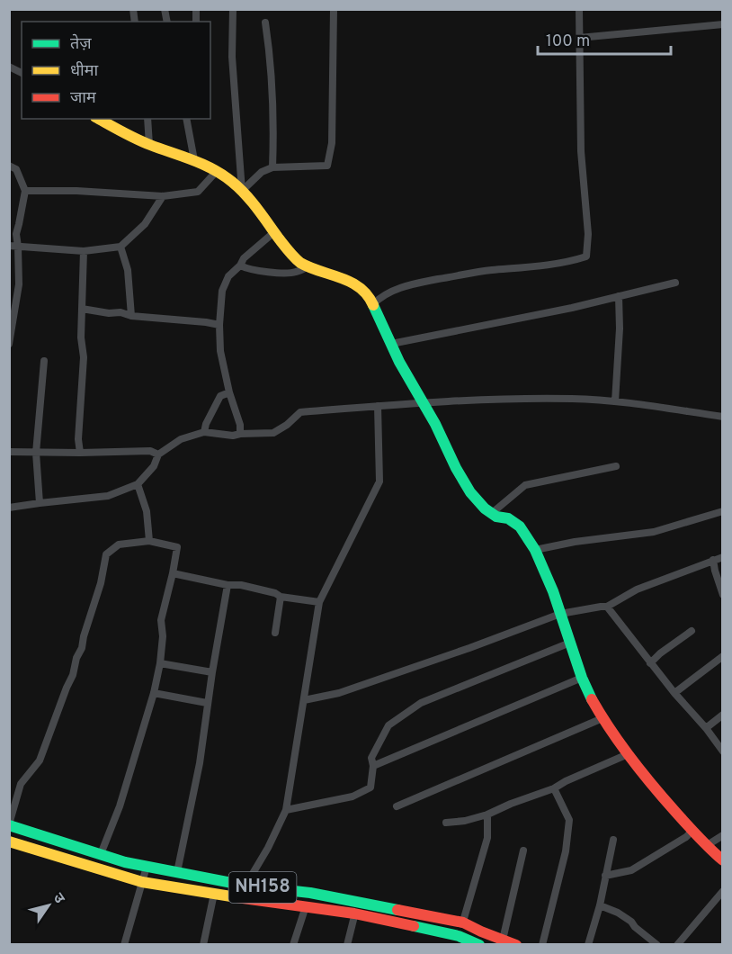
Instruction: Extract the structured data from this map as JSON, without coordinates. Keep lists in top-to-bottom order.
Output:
{
  "streets": {
    "main road": ["NH158"]
  },
  "legend": ["तेज़", "धीमा", "जाम"],
  "scale_bar": "100 m",
  "north": "top right"
}
